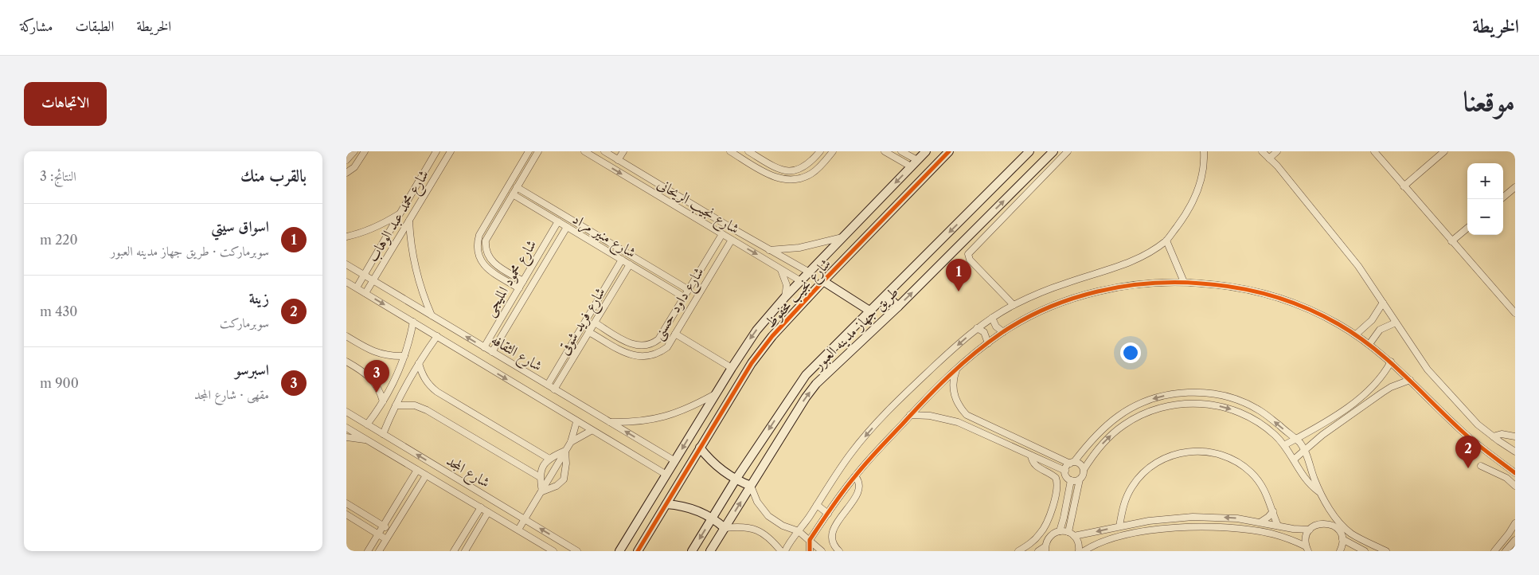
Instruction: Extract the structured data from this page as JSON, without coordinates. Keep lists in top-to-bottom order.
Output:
{
  "streets": {
    "main road": ["شارع نجيب محفوظ", "طريق جهاز مدينه العبور"],
    "street": [
      "شارع نجيب الريحانى",
      "شارع محمد عبد الوهاب",
      "شارع منير مراد",
      "شارع محمود المليجى",
      "شارع داود حسنى",
      "شارع فريد شوقى",
      "شارع الثقافه",
      "شارع المجد"
    ]
  },
  "crossings": [
    ["شارع نجيب الريحانى", "شارع نجيب محفوظ"],
    ["شارع نجيب الريحانى", "شارع داود حسنى"],
    ["شارع محمد عبد الوهاب", "شارع الثقافه"],
    ["شارع منير مراد", "شارع محمود المليجى"],
    ["شارع منير مراد", "شارع داود حسنى"],
    ["شارع منير مراد", "شارع فريد شوقى"],
    ["شارع محمود المليجى", "شارع الثقافه"],
    ["شارع نجيب محفوظ", "شارع الثقافه"],
    ["شارع داود حسنى", "شارع فريد شوقى"],
    ["شارع فريد شوقى", "شارع الثقافه"]
  ],
  "page": {
    "header": "الخريطة",
    "nav": ["الخريطة", "الطبقات", "مشاركة"],
    "title": "موقعنا",
    "buttons": "الاتجاهات",
    "heading": ["بالقرب منك", "النتائج: 3"],
    "map_buttons": ["+", "−"],
    "list": [
      {
        "mark": "1",
        "name": "اسواق سيتي",
        "note": "سوبرماركت · طريق جهاز مدينه العبور",
        "value": "220 m"
      },
      {
        "mark": "2",
        "name": "زينة",
        "note": "سوبرماركت",
        "value": "430 m"
      },
      {
        "mark": "3",
        "name": "اسبرسو",
        "note": "مقهى · شارع المجد",
        "value": "900 m"
      }
    ],
    "pins": ["1", "3", "2"]
  }
}
